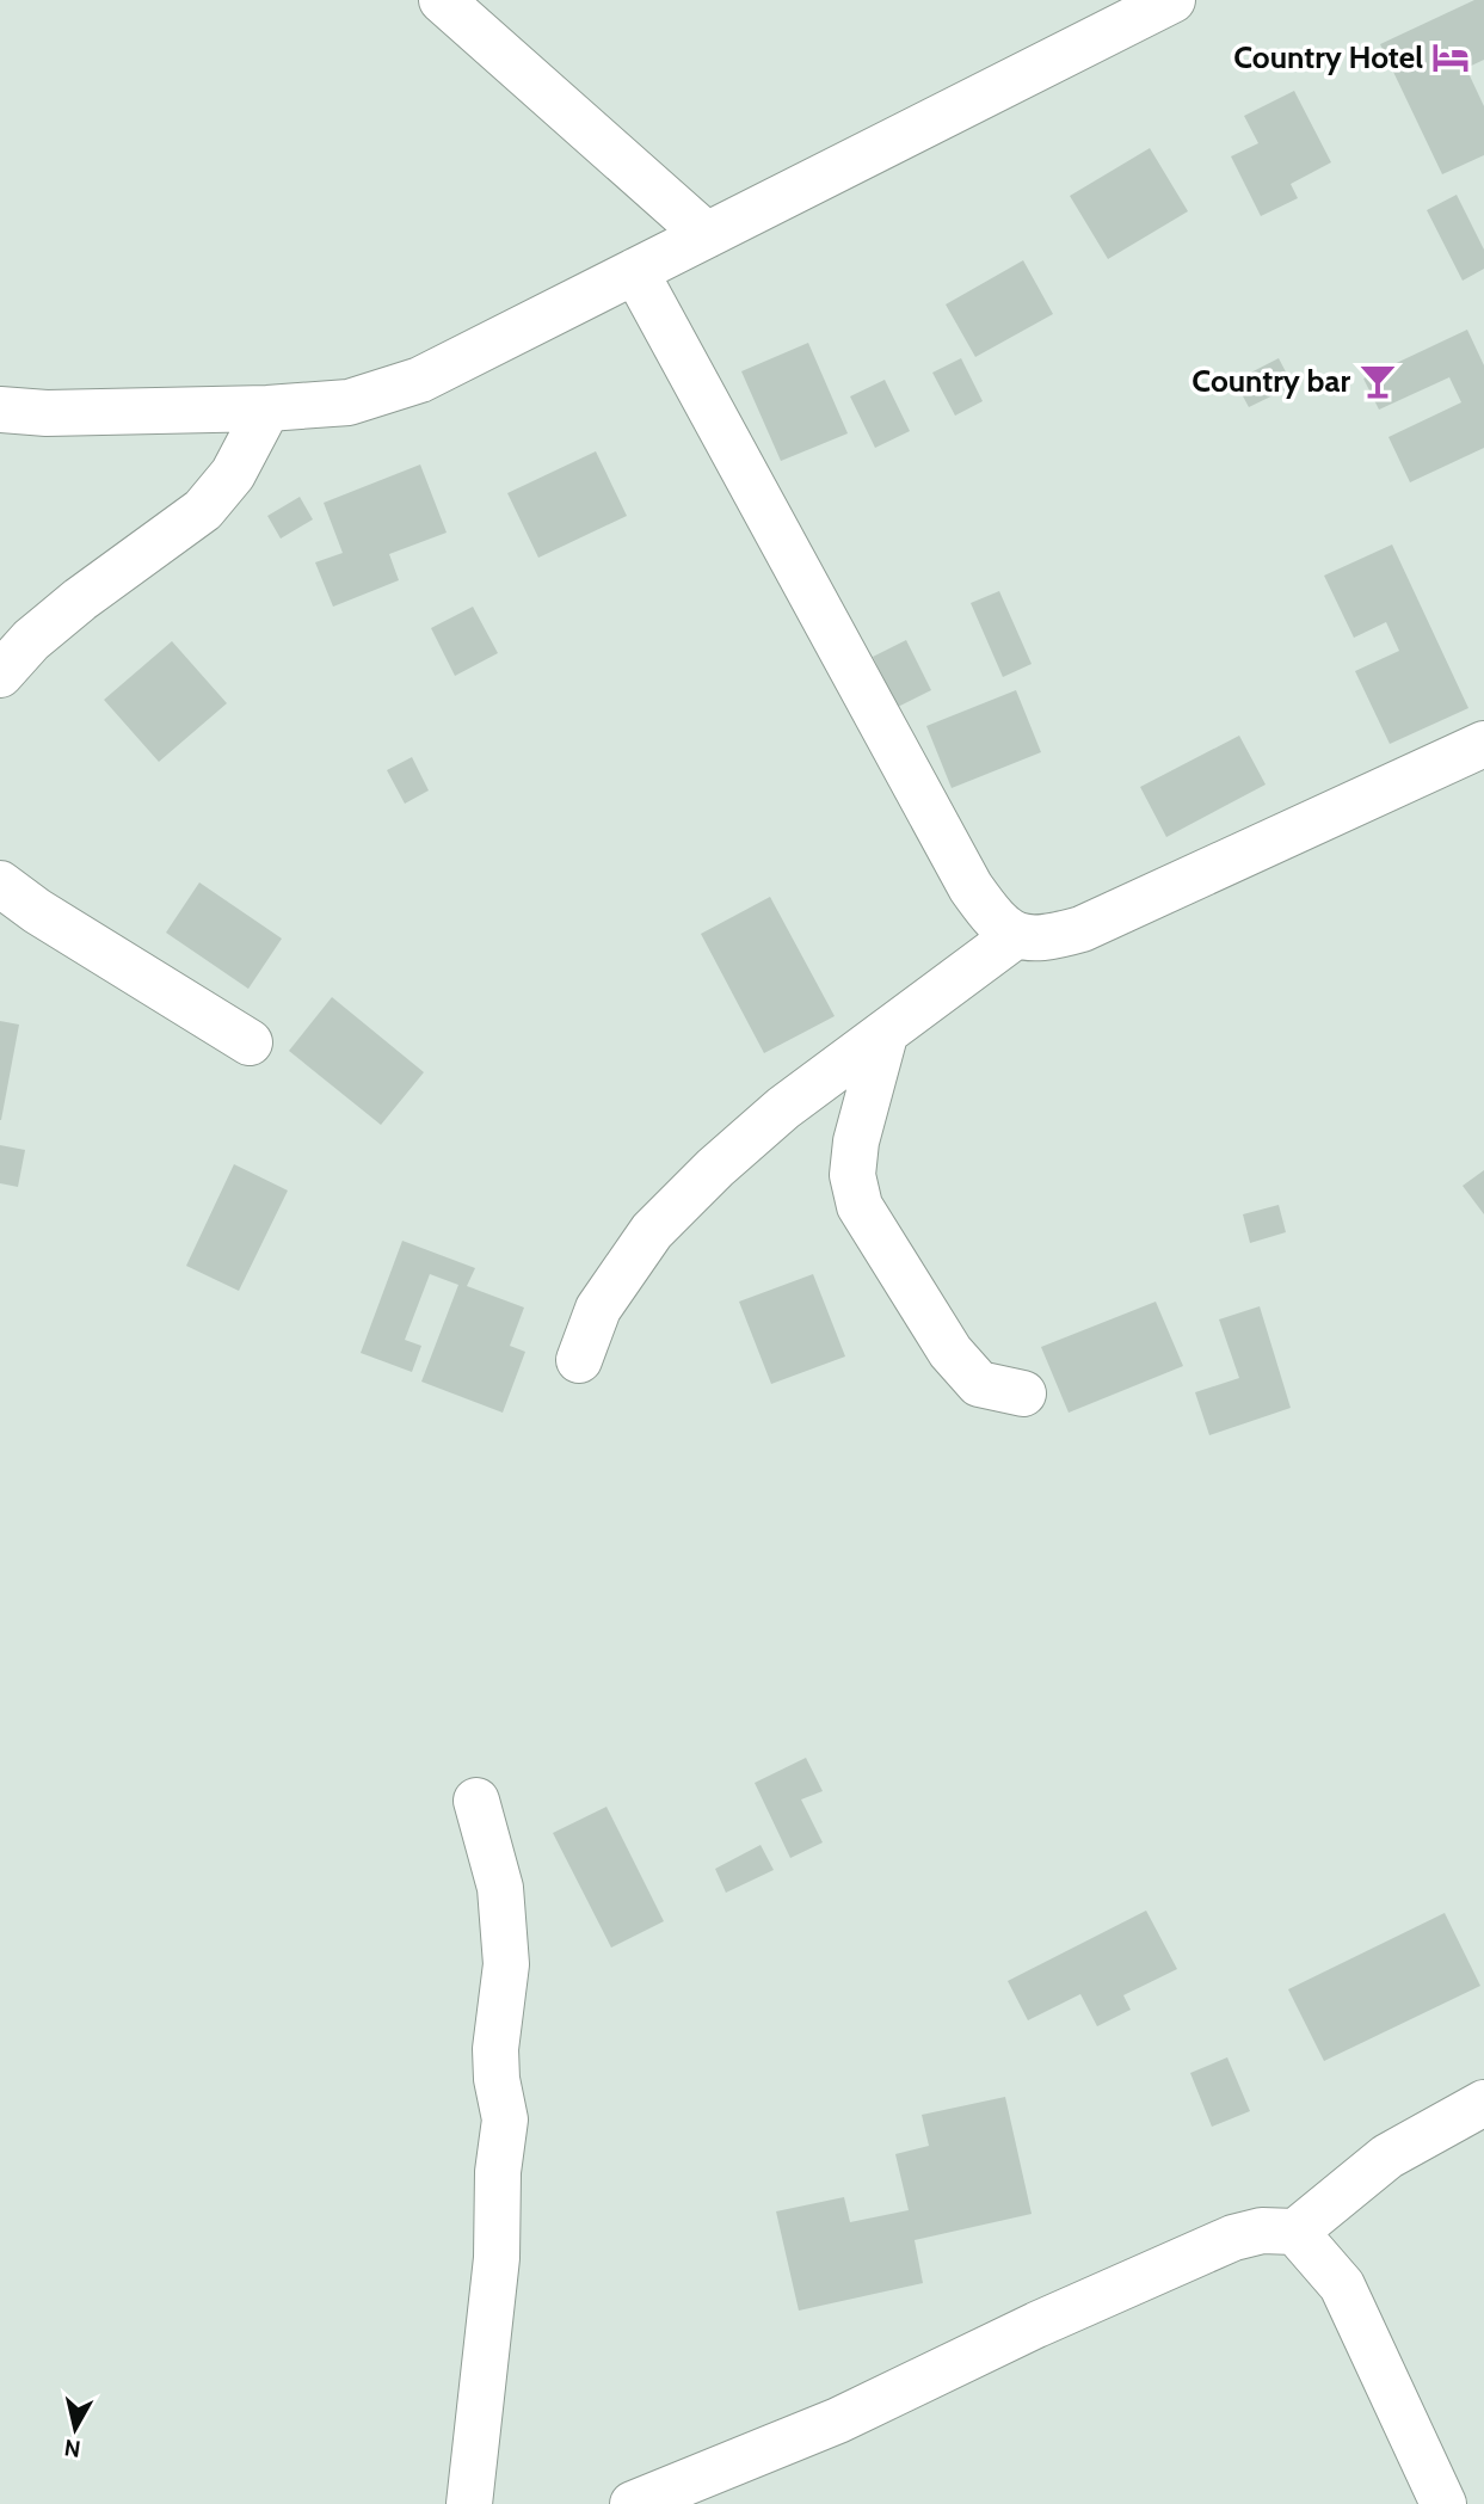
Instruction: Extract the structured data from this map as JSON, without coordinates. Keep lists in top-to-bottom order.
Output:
{
  "places": {
    "hotel": ["Country Hotel"],
    "bar": ["Country bar"]
  },
  "north": "bottom"
}
